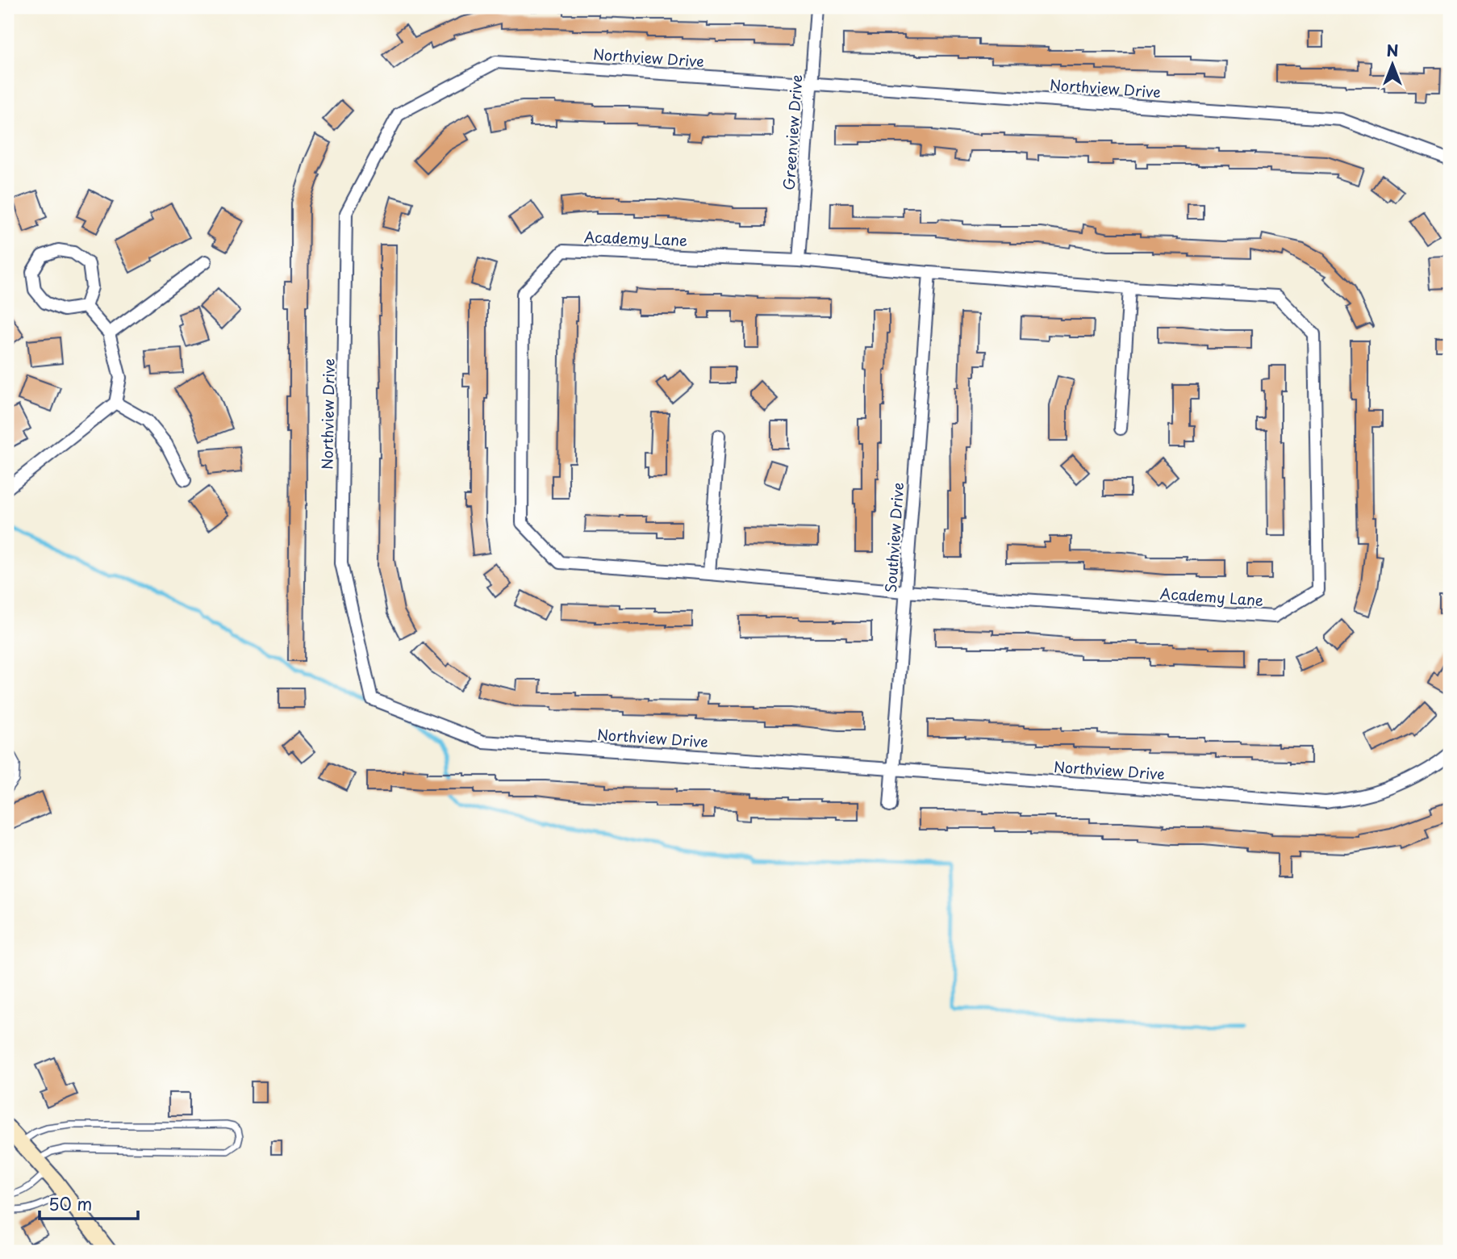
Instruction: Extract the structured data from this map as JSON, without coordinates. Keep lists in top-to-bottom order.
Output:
{
  "streets": {
    "street": [
      "Northview Drive",
      "Greenview Drive",
      "Academy Lane",
      "Southview Drive"
    ]
  },
  "crossings": [
    ["Northview Drive", "Greenview Drive"],
    ["Northview Drive", "Southview Drive"],
    ["Greenview Drive", "Academy Lane"],
    ["Academy Lane", "Southview Drive"]
  ],
  "scale_bar": "50 m",
  "north": "top"
}
